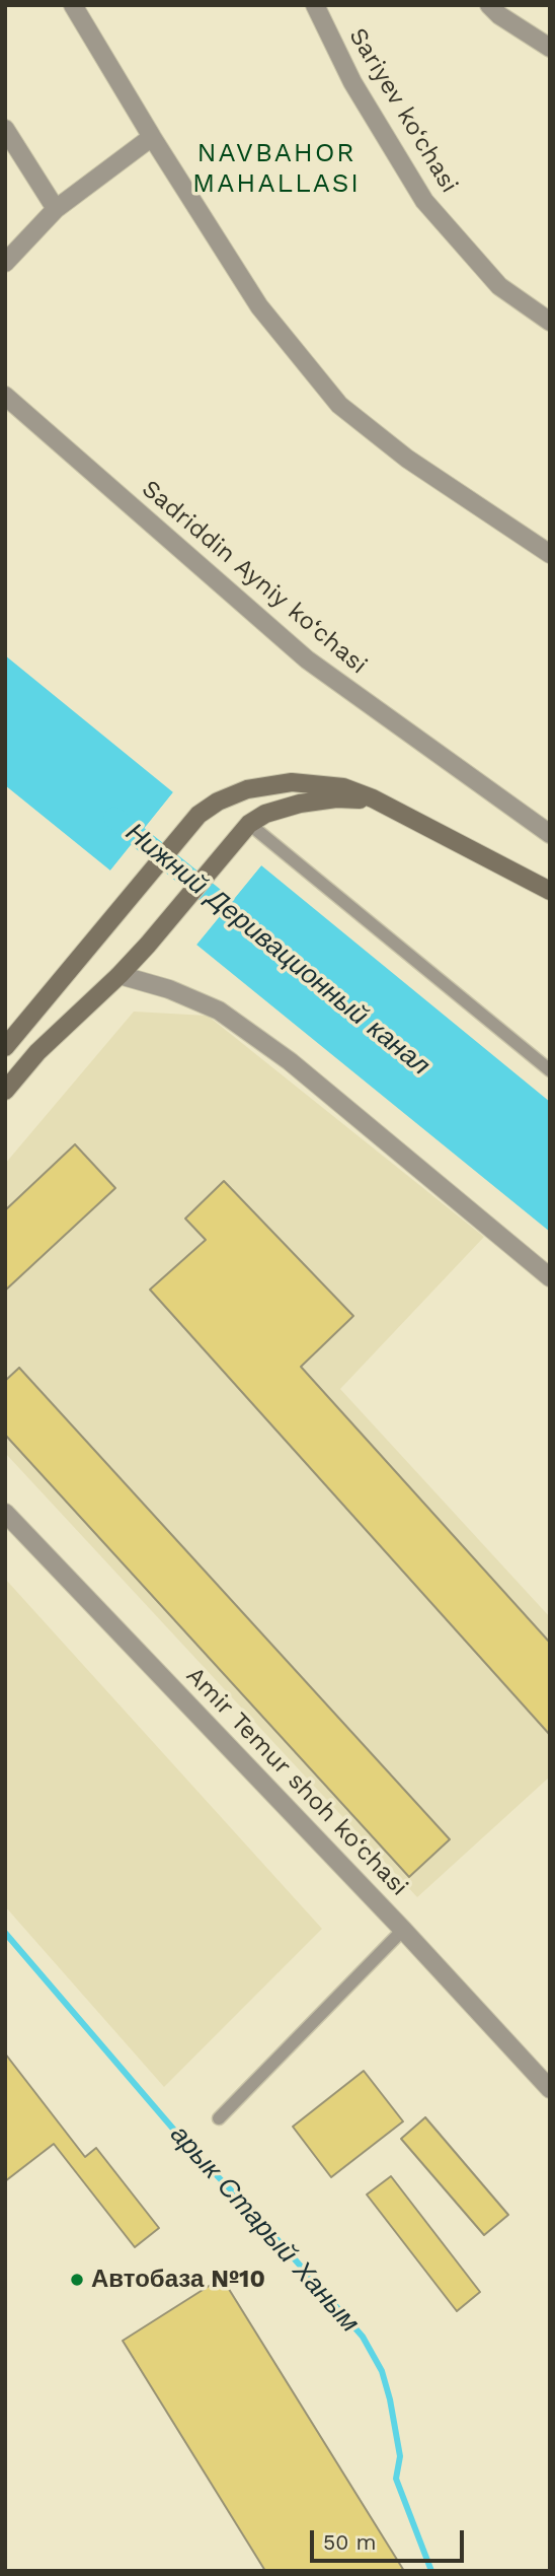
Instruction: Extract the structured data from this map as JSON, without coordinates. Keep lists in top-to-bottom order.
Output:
{
  "streets": {
    "street": ["Sariyev ko‘chasi", "Sadriddin Ayniy ko‘chasi", "Amir Temur shoh ko‘chasi"]
  },
  "districts": ["NAVBAHOR MAHALLASI"],
  "water": ["Нижний Деривационный канал", "арык Старый Ханым"],
  "places": ["Автобаза №10"],
  "scale_bar": "50 m"
}
